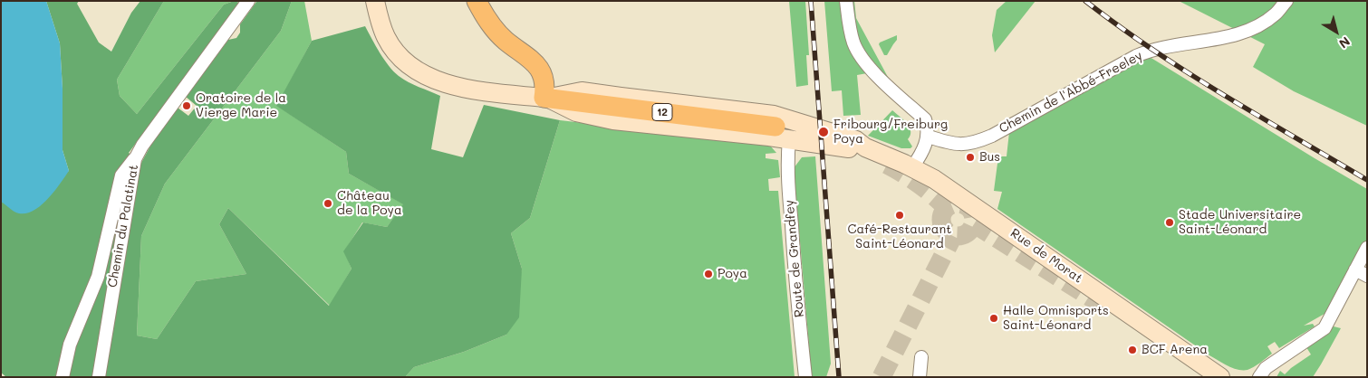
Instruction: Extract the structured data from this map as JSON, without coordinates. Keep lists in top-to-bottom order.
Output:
{
  "streets": {
    "main road": ["12", "Rue de Morat"],
    "street": ["Chemin de l'Abbé-Freeley", "Chemin du Palatinat", "Route de Grandfey"]
  },
  "crossings": [
    ["12", "Rue de Morat"],
    ["Rue de Morat", "Route de Grandfey"]
  ],
  "places": [
    "Oratoire de la Vierge Marie",
    "Fribourg/Freiburg Poya",
    "Bus",
    "Château de la Poya",
    "Café-Restaurant Saint-Léonard",
    "Stade Universitaire Saint-Léonard",
    "Poya",
    "Halle Omnisports Saint-Léonard",
    "BCF Arena"
  ],
  "north": "bottom right"
}
